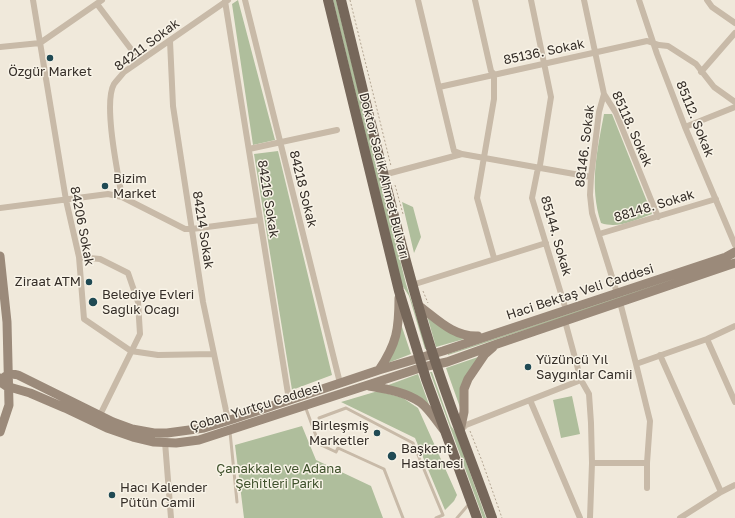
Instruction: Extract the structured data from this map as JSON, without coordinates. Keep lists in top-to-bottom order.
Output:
{
  "streets": {
    "main road": ["Doktor Sadık Ahmet Bulvarı", "Haci Bektaş Veli Caddesi", "Çoban Yurtçu Caddesi"],
    "street": [
      "84211 Sokak",
      "85136. Sokak",
      "85112. Sokak",
      "85118. Sokak",
      "88146. Sokak",
      "84218 Sokak",
      "84216 Sokak",
      "88148. Sokak",
      "84206 Sokak",
      "84214 Sokak",
      "85144. Sokak"
    ]
  },
  "crossings": [
    ["84211 Sokak", "84216 Sokak"],
    ["84211 Sokak", "84214 Sokak"],
    ["85136. Sokak", "85112. Sokak"],
    ["85136. Sokak", "85118. Sokak"],
    ["85136. Sokak", "85144. Sokak"],
    ["85112. Sokak", "88148. Sokak"],
    ["85118. Sokak", "88146. Sokak"],
    ["85118. Sokak", "88148. Sokak"],
    ["88146. Sokak", "88148. Sokak"],
    ["88146. Sokak", "Haci Bektaş Veli Caddesi"],
    ["Doktor Sadık Ahmet Bulvarı", "Haci Bektaş Veli Caddesi"],
    ["Doktor Sadık Ahmet Bulvarı", "Çoban Yurtçu Caddesi"],
    ["84218 Sokak", "Çoban Yurtçu Caddesi"],
    ["84216 Sokak", "Çoban Yurtçu Caddesi"],
    ["84206 Sokak", "84214 Sokak"],
    ["84214 Sokak", "Çoban Yurtçu Caddesi"],
    ["85144. Sokak", "Haci Bektaş Veli Caddesi"],
    ["Haci Bektaş Veli Caddesi", "Çoban Yurtçu Caddesi"]
  ],
  "parks": ["Çanakkale ve Adana Şehitleri Parkı"],
  "places": [
    "Özgür Market",
    "Bizim Market",
    "Ziraat ATM",
    "Belediye Evleri Saglık Ocagı",
    "Yüzüncü Yıl Saygınlar Camii",
    "Birleşmiş Marketler",
    "Başkent Hastanesi",
    "Hacı Kalender Pütün Camii"
  ]
}
